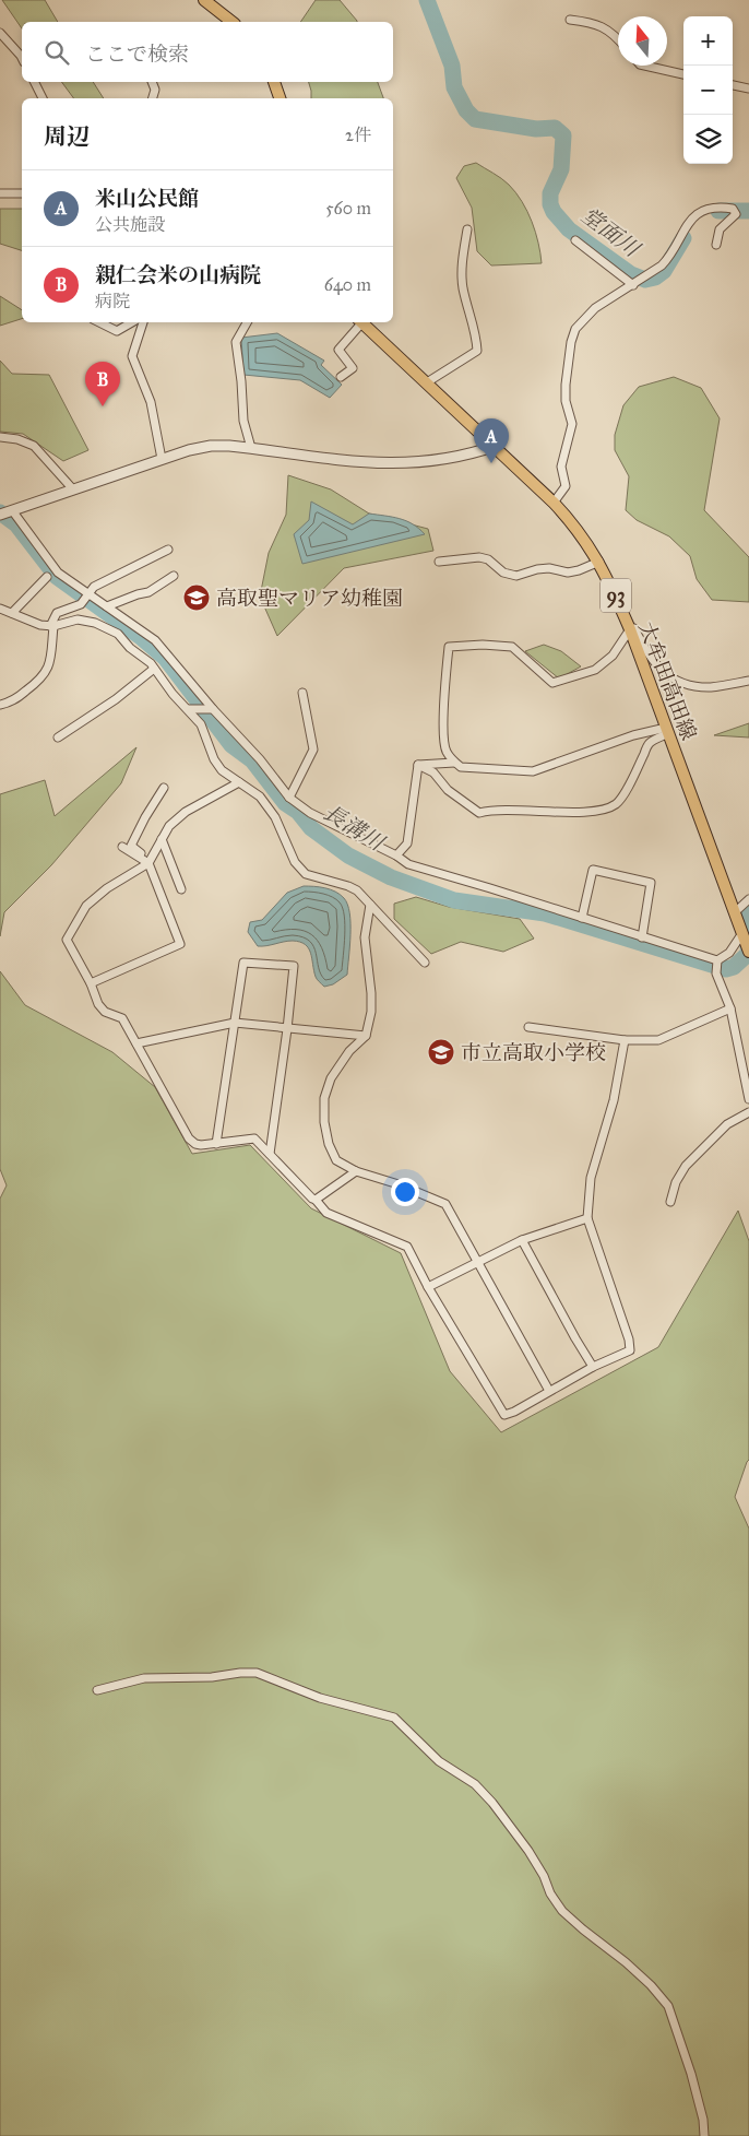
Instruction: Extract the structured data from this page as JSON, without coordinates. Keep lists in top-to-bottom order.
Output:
{
  "streets": {
    "main road": ["93", "大牟田高田線"]
  },
  "water": ["堂面川", "長溝川"],
  "places": {
    "school or university": ["高取聖マリア幼稚園", "市立高取小学校"]
  },
  "north": "top",
  "page": {
    "map_buttons": ["+", "−"],
    "search": "ここで検索",
    "heading": ["周辺", "2件"],
    "list": [
      {
        "mark": "A",
        "name": "米山公民館",
        "note": "公共施設",
        "value": "560 m"
      },
      {
        "mark": "B",
        "name": "親仁会米の山病院",
        "note": "病院",
        "value": "640 m"
      }
    ],
    "pins": ["B", "A"]
  }
}
